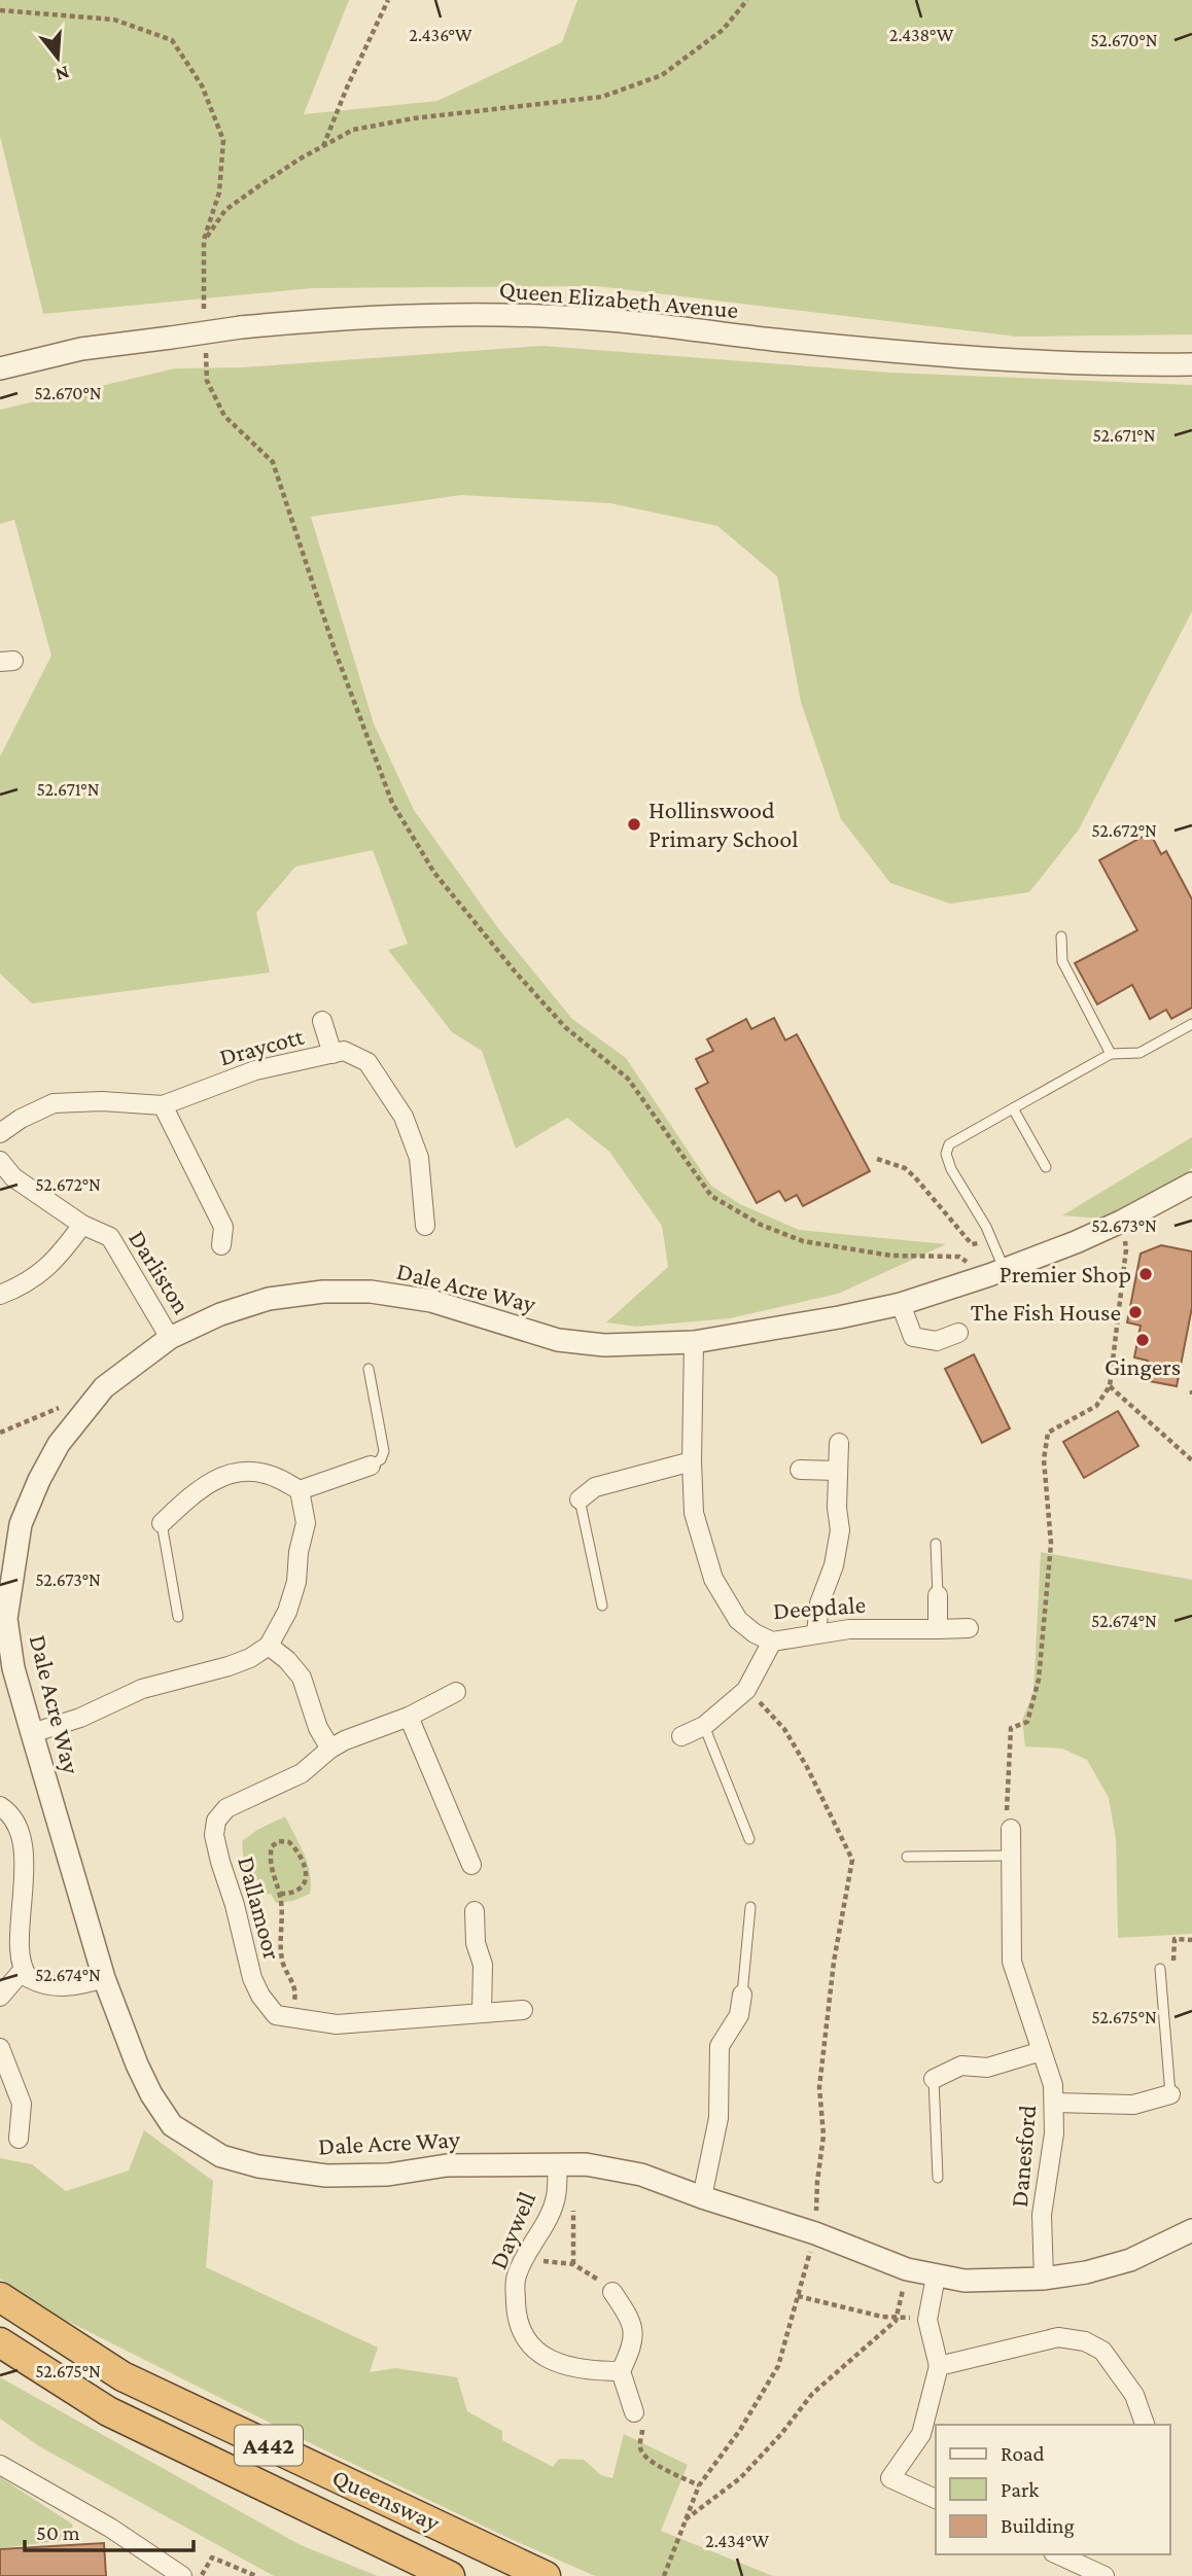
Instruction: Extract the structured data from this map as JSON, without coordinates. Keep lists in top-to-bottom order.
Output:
{
  "streets": {
    "highway": ["A442", "Queensway"],
    "street": [
      "Queen Elizabeth Avenue",
      "Draycott",
      "Darliston",
      "Dale Acre Way",
      "Deepdale",
      "Dallamoor",
      "Danesford",
      "Daywell"
    ]
  },
  "crossings": [
    ["Darliston", "Dale Acre Way"],
    ["Dale Acre Way", "Deepdale"],
    ["Dale Acre Way", "Danesford"],
    ["Dale Acre Way", "Daywell"]
  ],
  "places": [
    "Hollinswood Primary School",
    "Premier Shop",
    "The Fish House",
    "Gingers"
  ],
  "legend": ["Road", "Park", "Building"],
  "scale_bar": "50 m",
  "north": "bottom",
  "coordinates": [
    "2.436°W",
    "2.438°W",
    "52.670°N",
    "52.671°N",
    "52.672°N",
    "52.673°N",
    "52.674°N",
    "52.675°N",
    "2.434°W"
  ]
}
